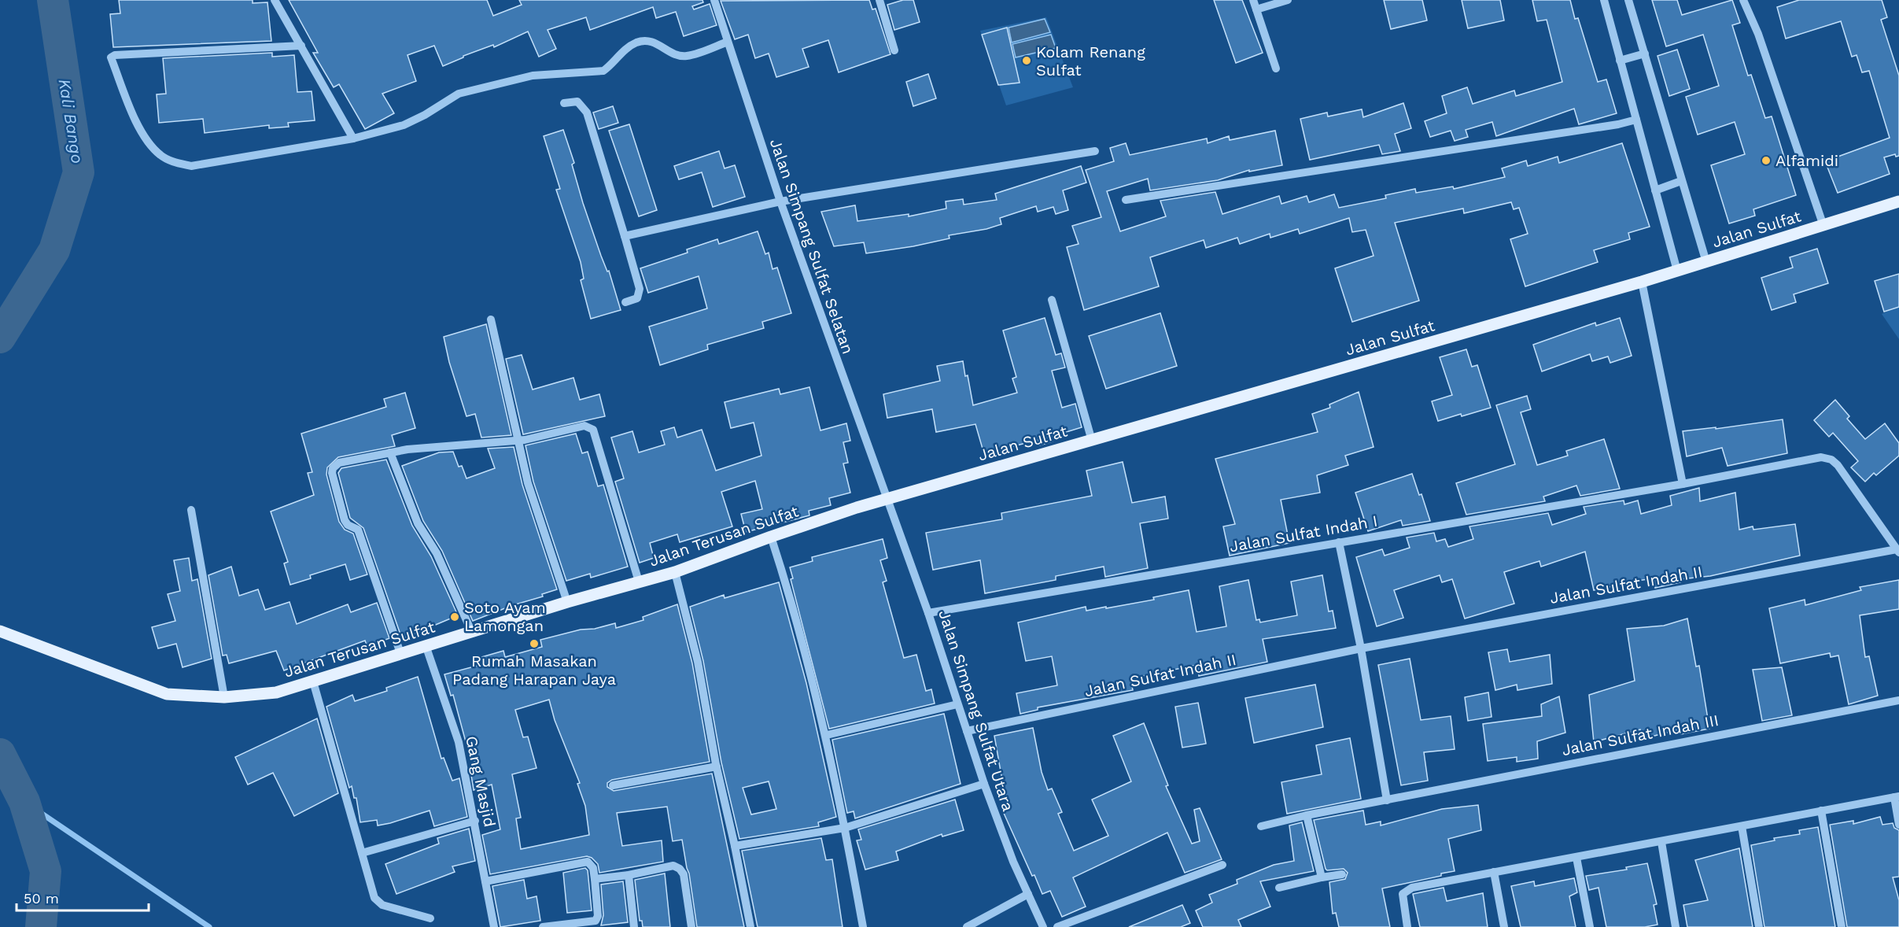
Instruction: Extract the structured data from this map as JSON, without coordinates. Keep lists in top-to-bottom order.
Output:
{
  "streets": {
    "main road": ["Jalan Sulfat", "Jalan Terusan Sulfat"],
    "street": [
      "Jalan Simpang Sulfat Selatan",
      "Jalan Sulfat Indah I",
      "Jalan Sulfat Indah II",
      "Jalan Simpang Sulfat Utara",
      "Jalan Sulfat Indah III",
      "Gang Masjid"
    ]
  },
  "crossings": [
    ["Jalan Sulfat", "Jalan Simpang Sulfat Selatan"],
    ["Jalan Sulfat", "Jalan Terusan Sulfat"],
    ["Jalan Sulfat", "Jalan Simpang Sulfat Utara"],
    ["Jalan Simpang Sulfat Selatan", "Jalan Terusan Sulfat"],
    ["Jalan Simpang Sulfat Selatan", "Jalan Simpang Sulfat Utara"],
    ["Jalan Sulfat Indah I", "Jalan Simpang Sulfat Utara"],
    ["Jalan Terusan Sulfat", "Jalan Simpang Sulfat Utara"],
    ["Jalan Terusan Sulfat", "Gang Masjid"],
    ["Jalan Sulfat Indah II", "Jalan Simpang Sulfat Utara"]
  ],
  "water": ["Kali Bango"],
  "places": [
    "Kolam Renang Sulfat",
    "Alfamidi",
    "Soto Ayam Lamongan",
    "Rumah Masakan Padang Harapan Jaya"
  ],
  "scale_bar": "50 m"
}
